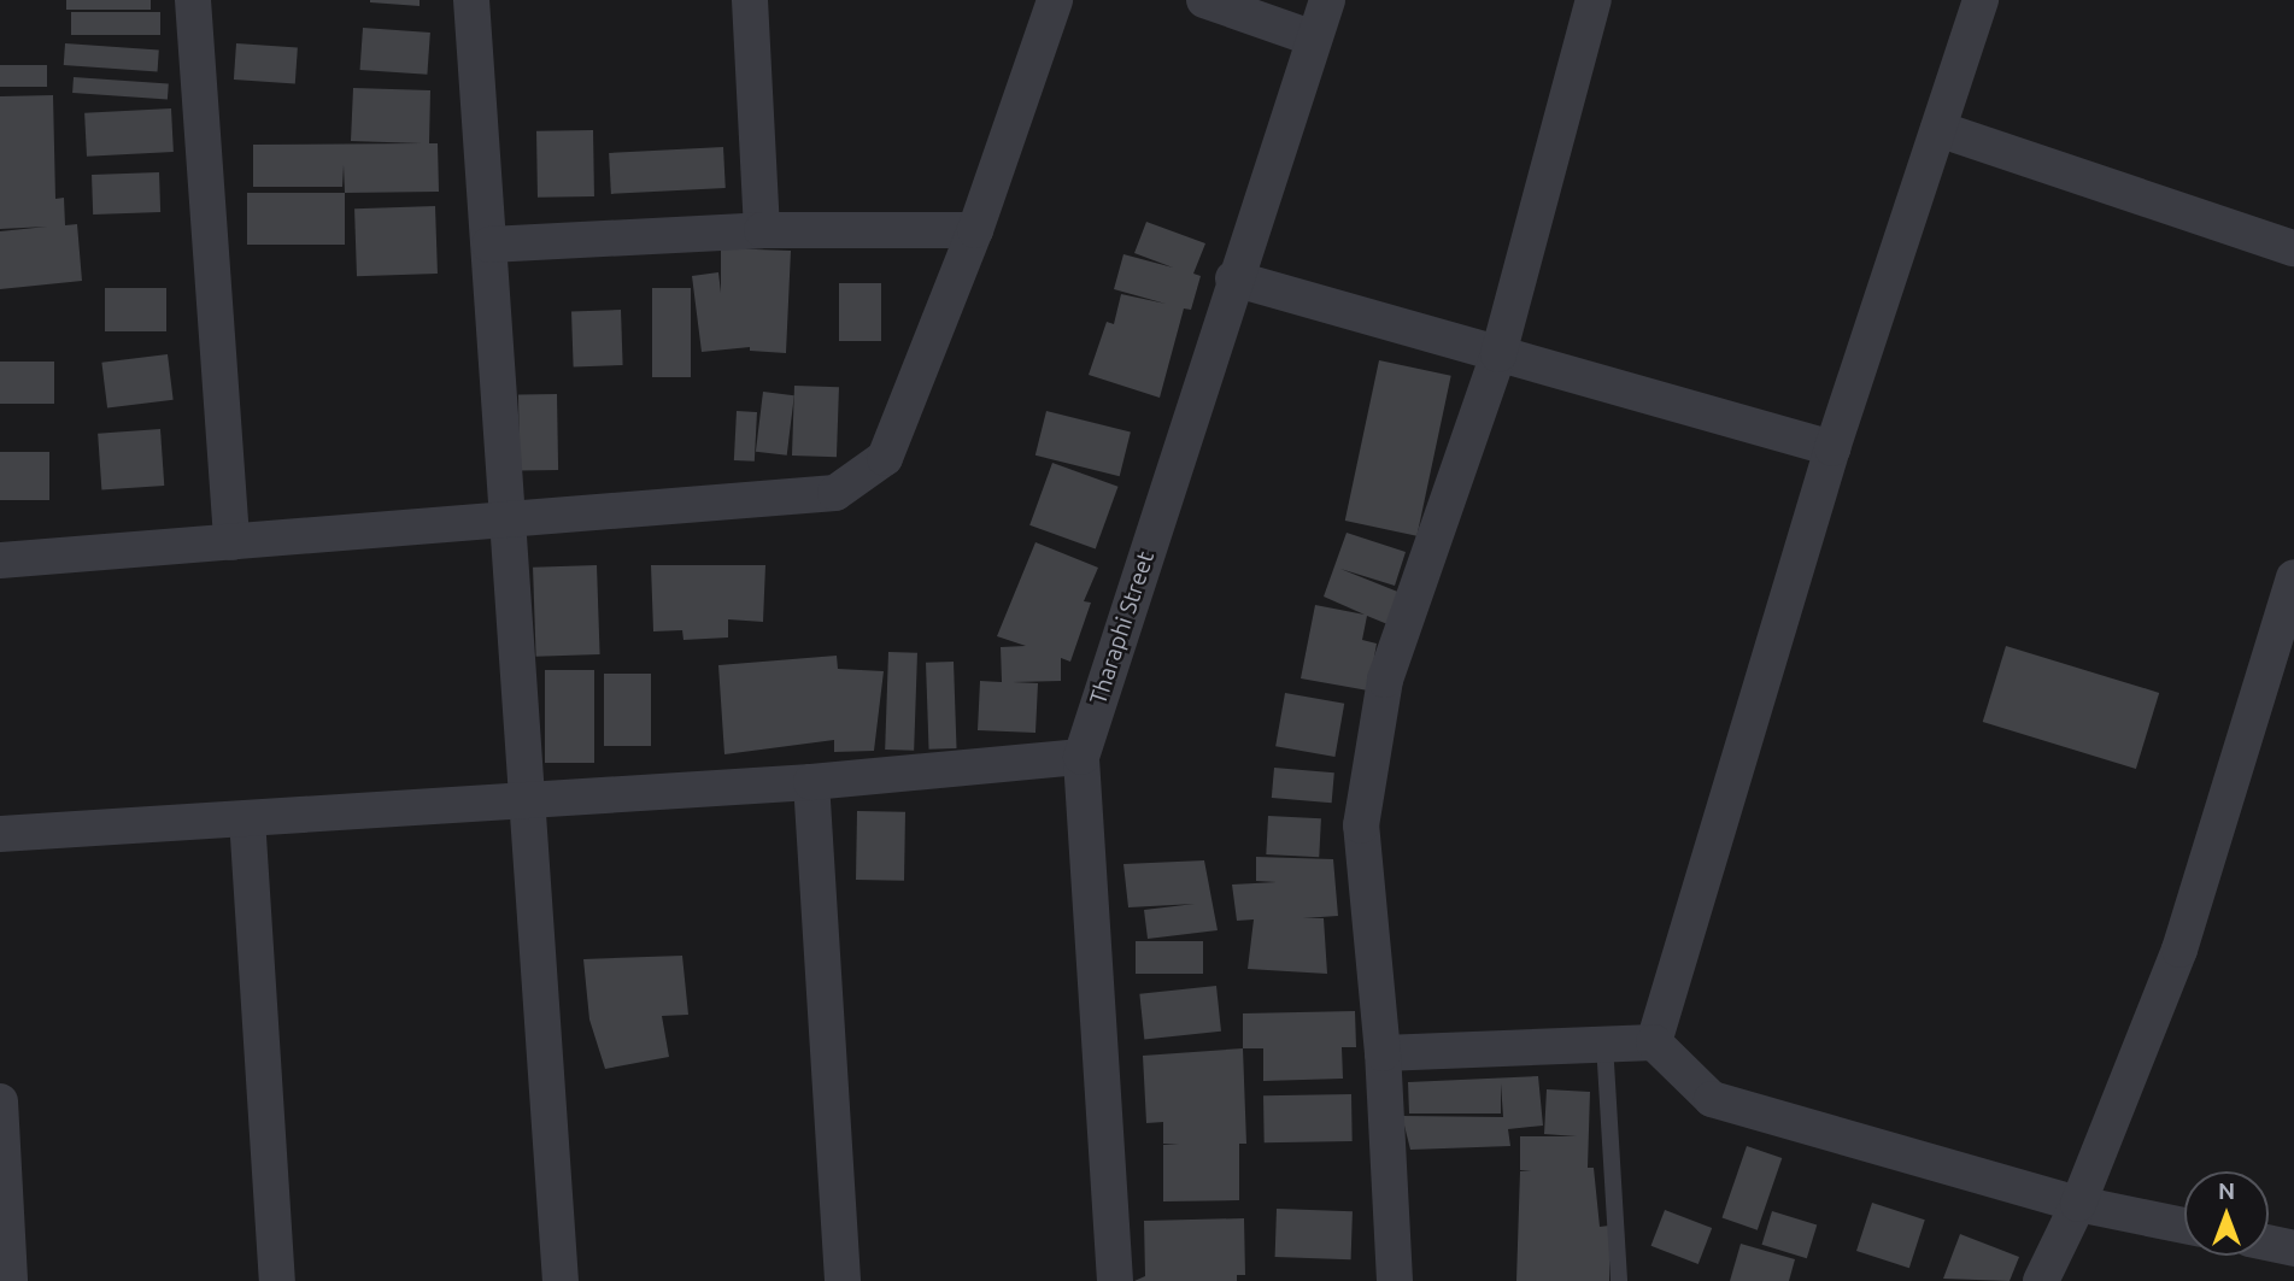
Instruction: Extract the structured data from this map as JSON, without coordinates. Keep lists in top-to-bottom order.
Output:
{
  "streets": {
    "street": ["Tharaphi Street"]
  },
  "north": "top"
}
